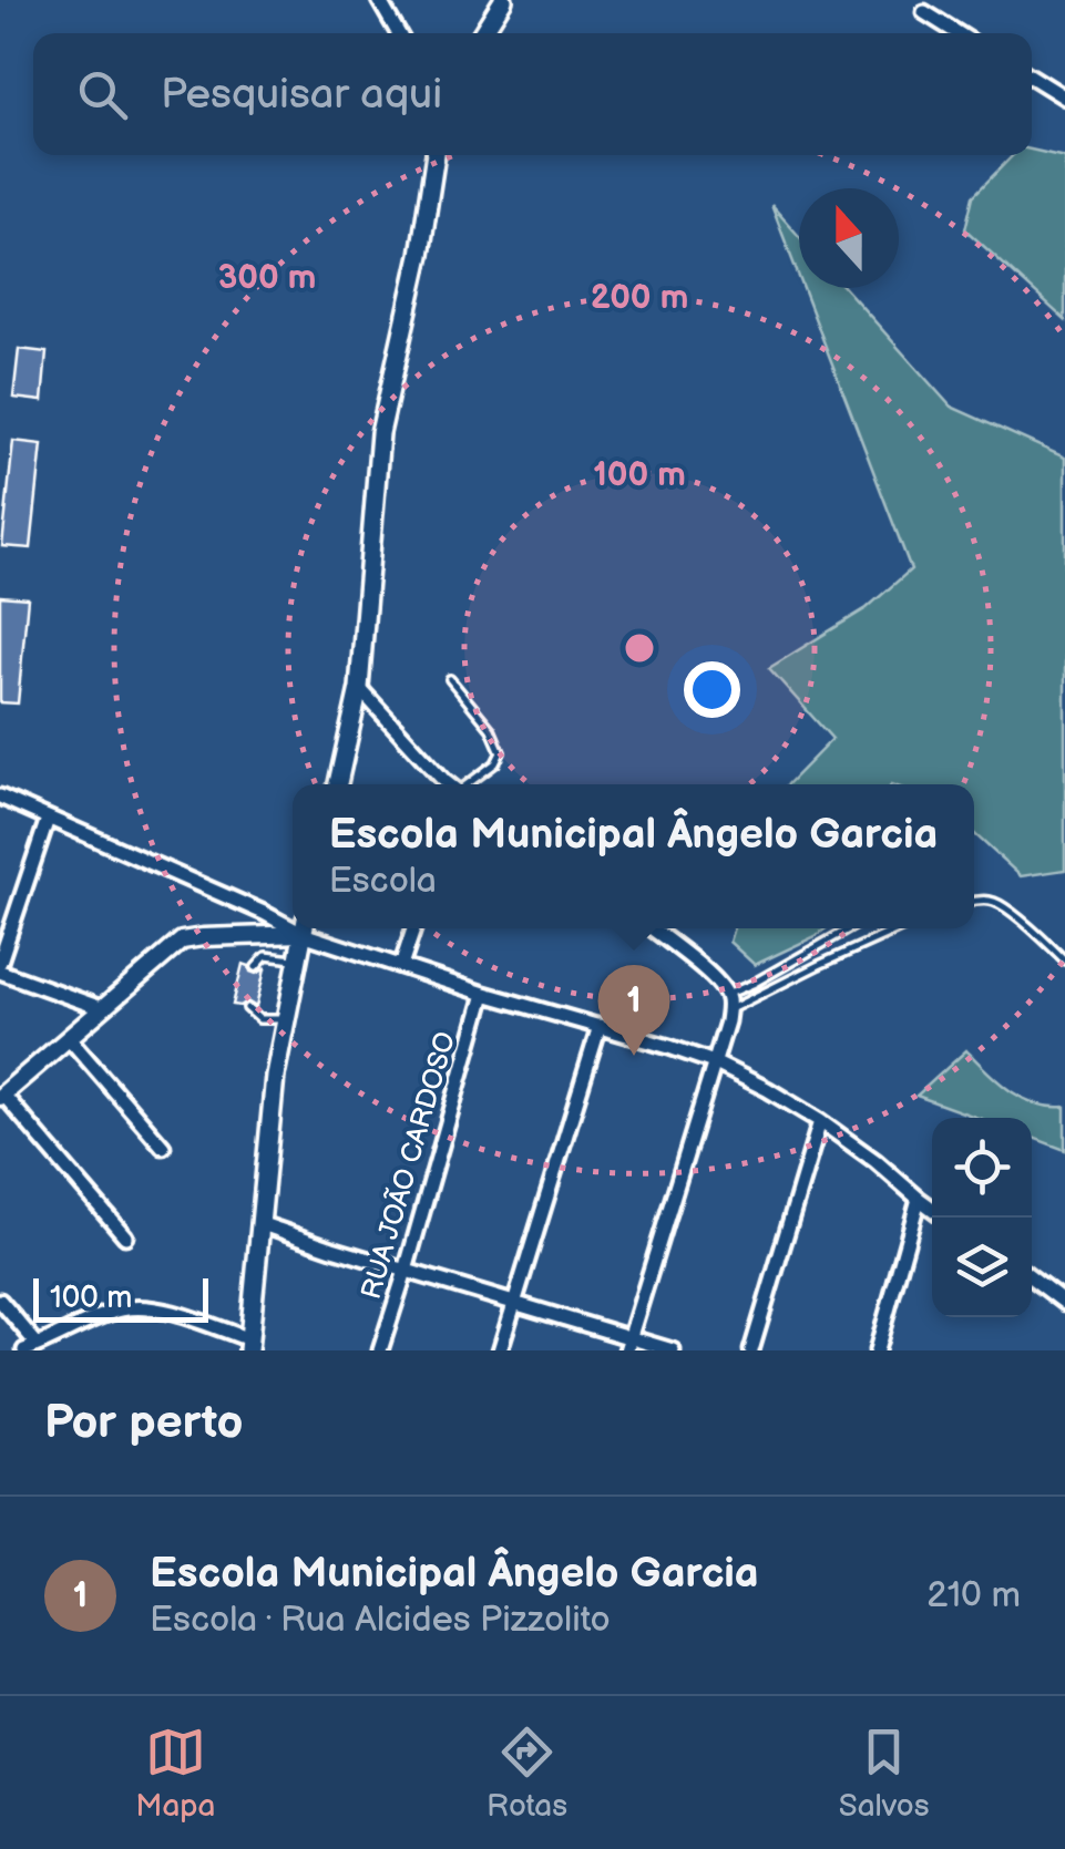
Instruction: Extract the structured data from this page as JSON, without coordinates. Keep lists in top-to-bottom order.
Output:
{
  "streets": {
    "street": ["RUA JOÃO CARDOSO"]
  },
  "scale_bar": "100 m",
  "north": "top",
  "page": {
    "search": "Pesquisar aqui",
    "popup": ["Escola Municipal Ângelo Garcia", "Escola"],
    "pins": "1",
    "scale": "100 m",
    "heading": "Por perto",
    "list": [
      {
        "mark": "1",
        "name": "Escola Municipal Ângelo Garcia",
        "note": "Escola · Rua Alcides Pizzolito",
        "value": "210 m"
      }
    ],
    "nav": ["Mapa", "Rotas", "Salvos"]
  },
  "rings": ["300 m", "200 m", "100 m"]
}
